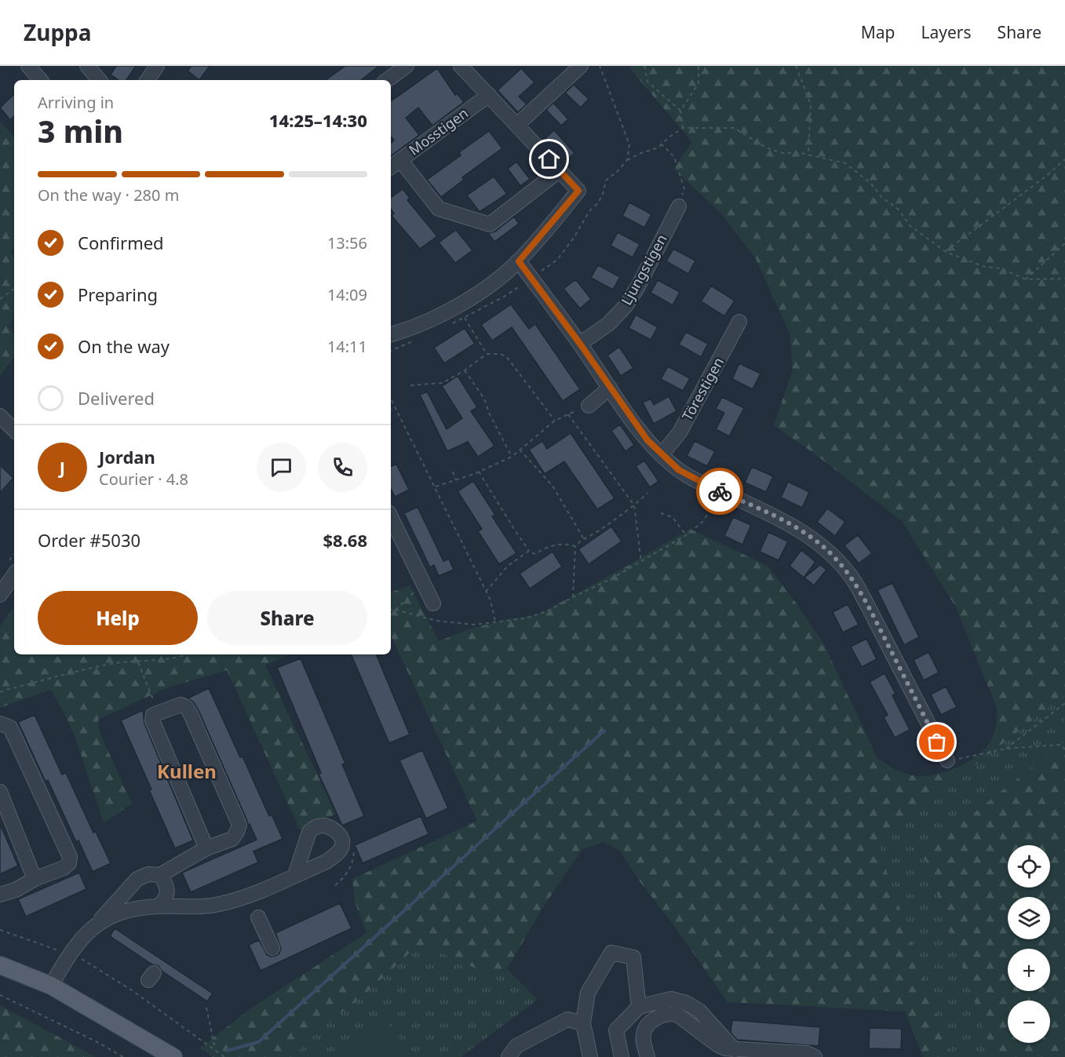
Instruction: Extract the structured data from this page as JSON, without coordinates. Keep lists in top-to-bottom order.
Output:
{
  "streets": {
    "street": ["Mosstigen", "Ljungstigen", "Törestigen"]
  },
  "districts": ["Kullen"],
  "page": {
    "header": "Zuppa",
    "nav": ["Map", "Layers", "Share"],
    "heading": ["3 min", "Arriving in", "14:25–14:30"],
    "panel": [
      "Jordan",
      "Courier · 4.8",
      "Order #5030",
      "$8.68"
    ],
    "bar": "On the way · 280 m",
    "list": [
      ["Confirmed", "13:56"],
      ["Preparing", "14:09"],
      ["On the way", "14:11"],
      "Delivered"
    ],
    "round": "J",
    "buttons": ["Help", "Share"],
    "map_buttons": ["+", "−"]
  }
}
